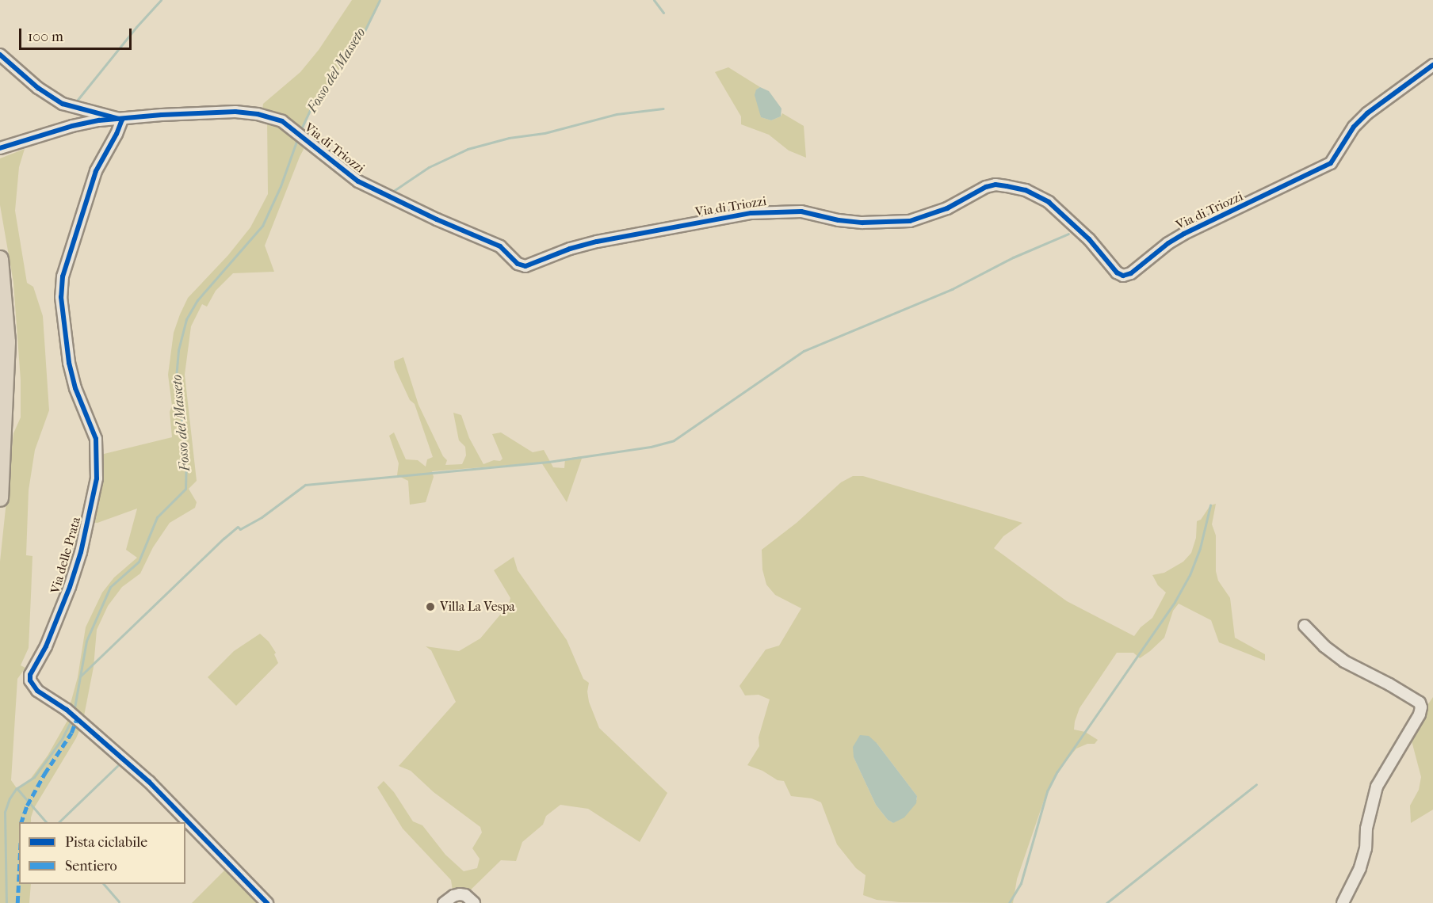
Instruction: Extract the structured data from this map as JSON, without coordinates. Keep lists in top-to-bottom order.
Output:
{
  "streets": {
    "street": ["Via di Triozzi", "Via delle Prata"]
  },
  "crossings": [
    ["Via di Triozzi", "Via delle Prata"]
  ],
  "water": ["Fosso del Masseto"],
  "places": ["Villa La Vespa"],
  "legend": ["Pista ciclabile", "Sentiero"],
  "scale_bar": "100 m"
}
